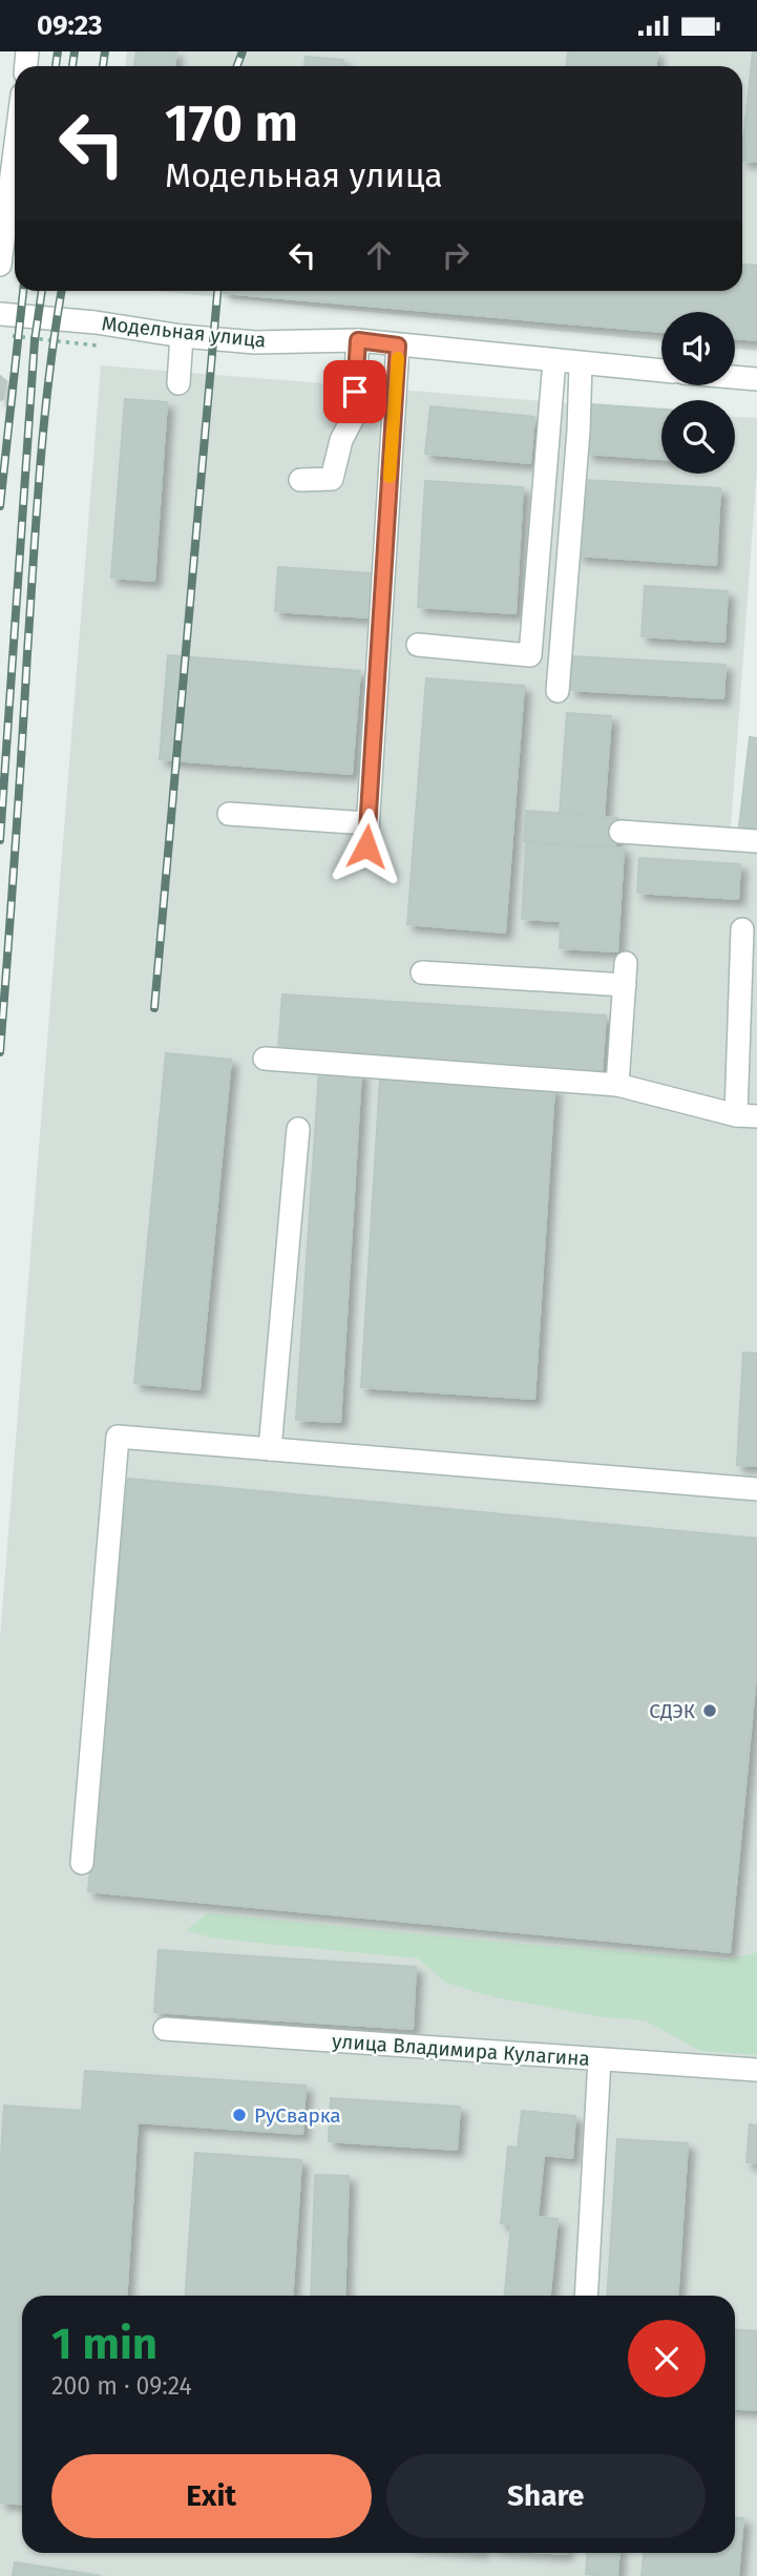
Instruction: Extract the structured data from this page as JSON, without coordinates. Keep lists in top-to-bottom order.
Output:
{
  "streets": {
    "street": ["Модельная улица", "улица Владимира Кулагина"]
  },
  "places": ["СДЭК", "РуСварка"],
  "page": {
    "status": "09:23",
    "turn": ["170 m", "Модельная улица"],
    "heading": ["1 min", "200 m · 09:24"],
    "buttons": ["Exit", "Share"]
  }
}
